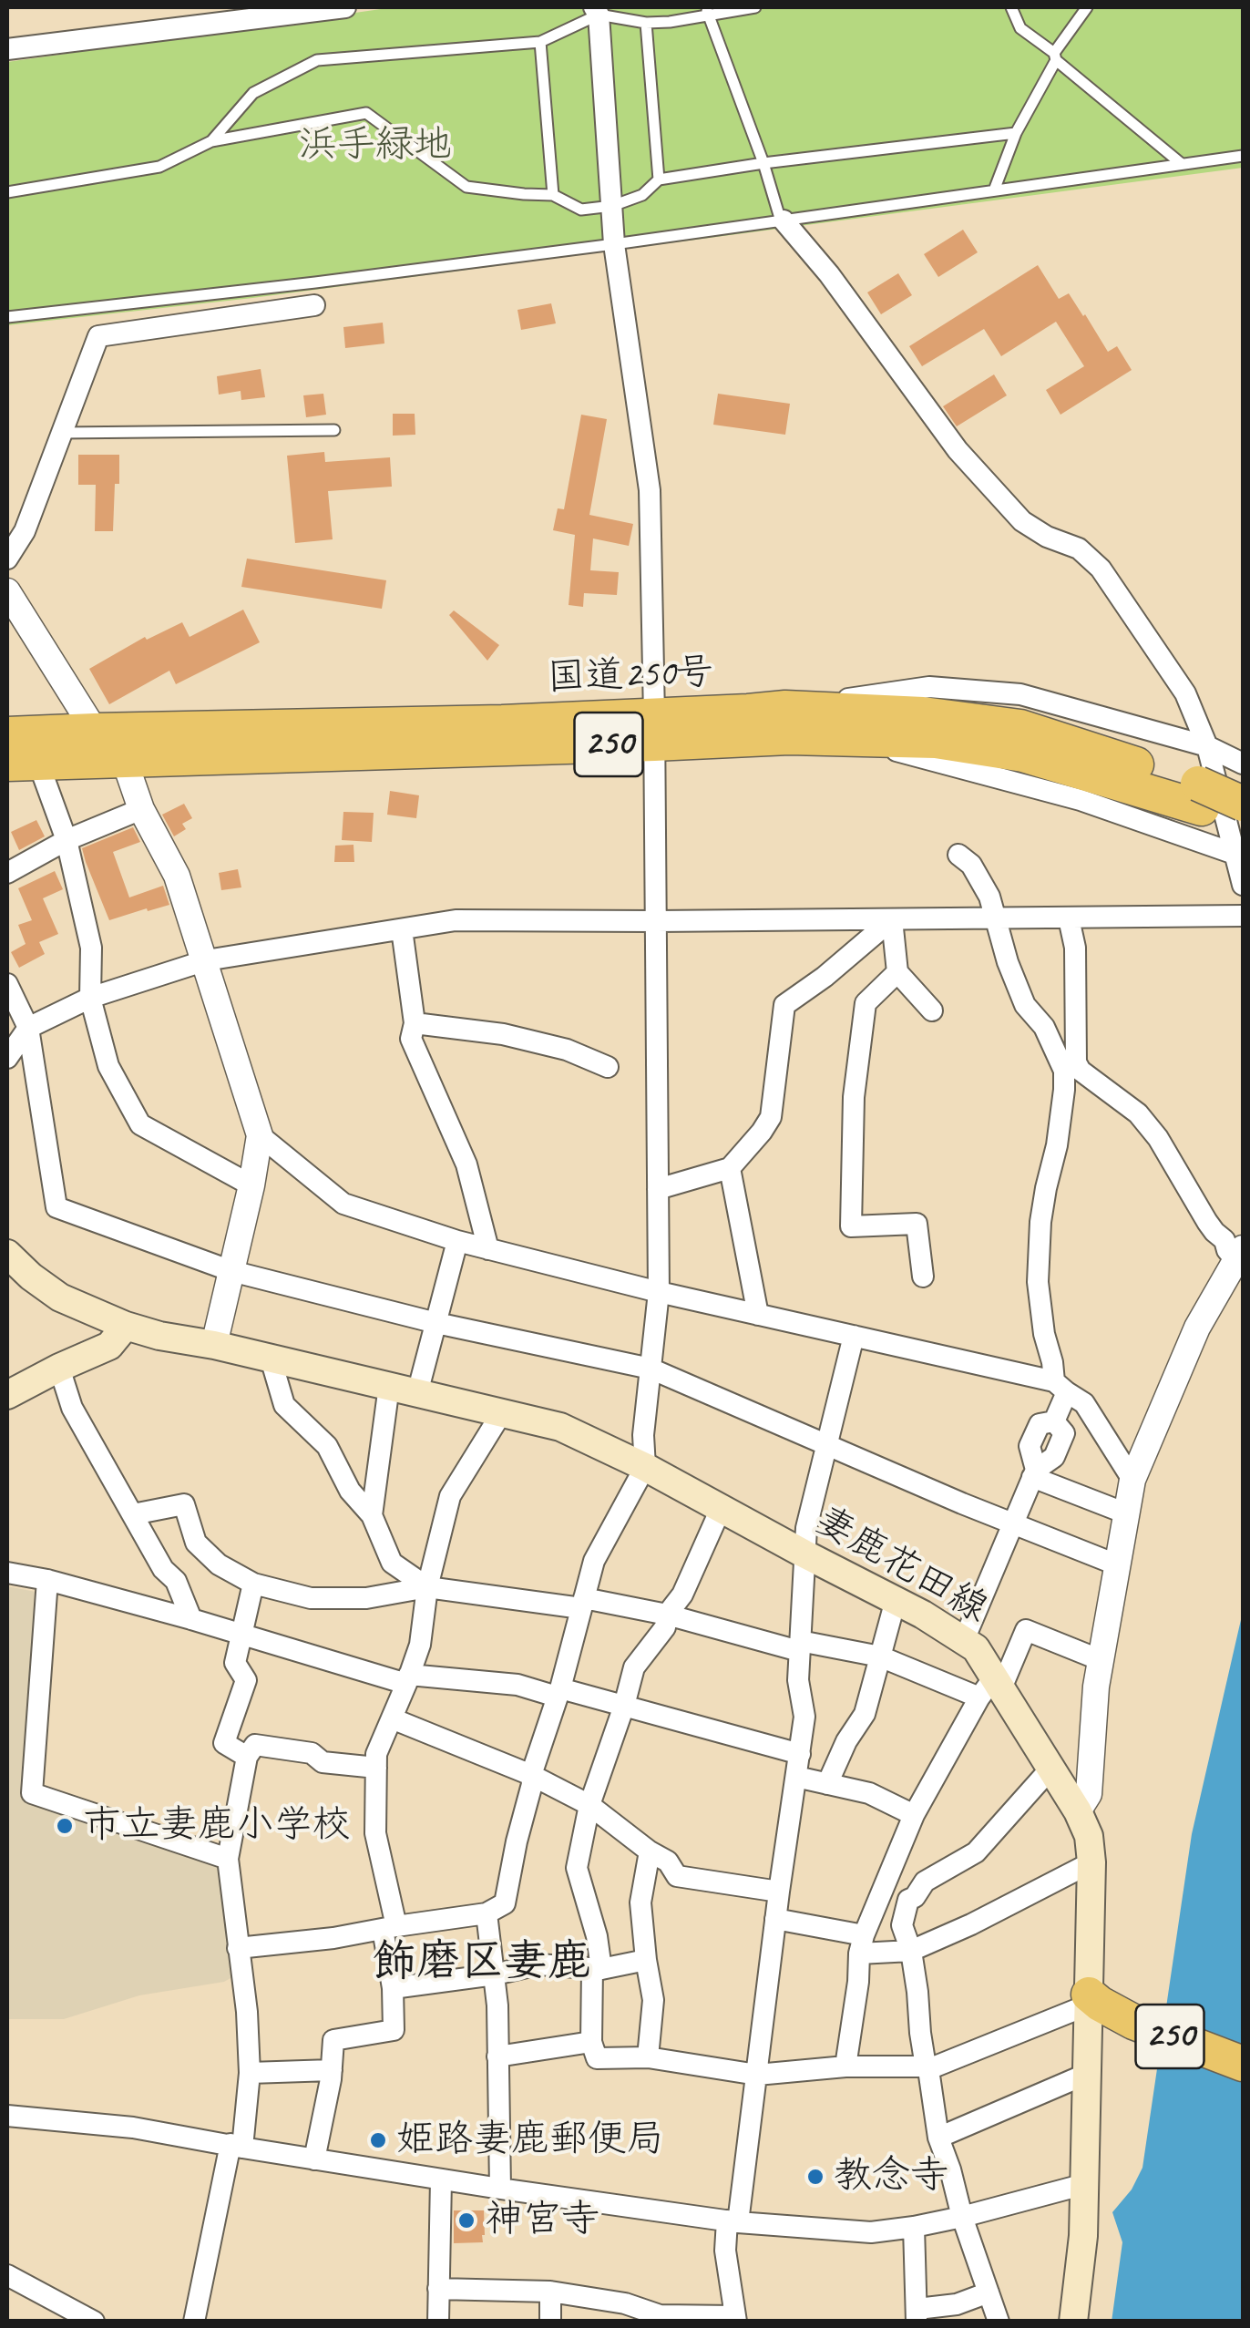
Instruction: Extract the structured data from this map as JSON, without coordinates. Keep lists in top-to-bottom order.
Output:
{
  "streets": {
    "highway": ["国道250号", "250"],
    "main road": ["妻鹿花田線"]
  },
  "crossings": [
    ["250", "妻鹿花田線"]
  ],
  "districts": ["飾磨区妻鹿"],
  "parks": ["浜手緑地"],
  "places": [
    "市立妻鹿小学校",
    "姫路妻鹿郵便局",
    "教念寺",
    "神宮寺"
  ]
}
